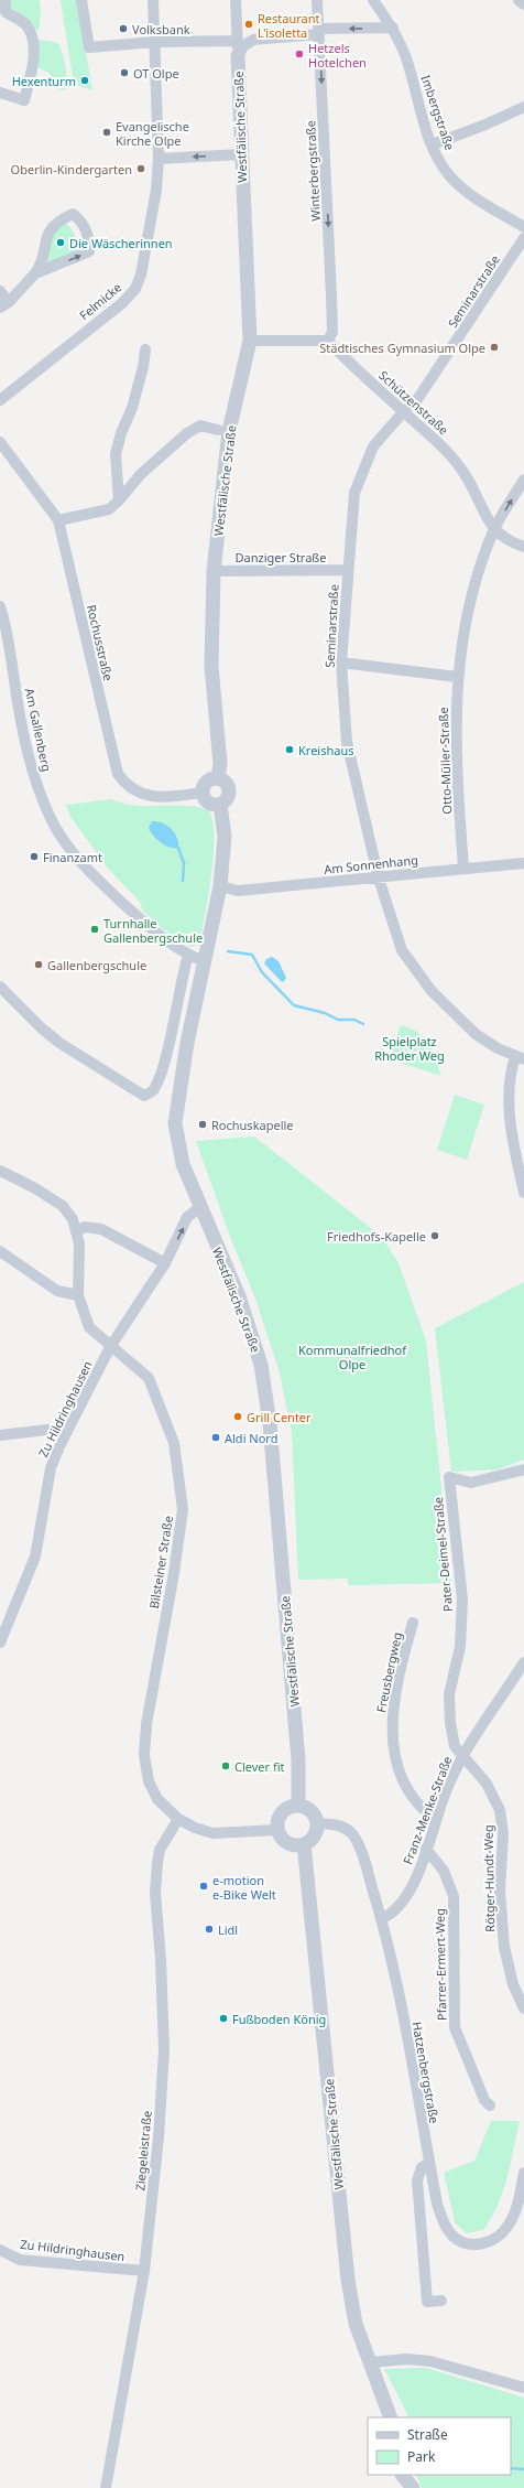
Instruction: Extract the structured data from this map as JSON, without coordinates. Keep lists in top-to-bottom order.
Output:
{
  "streets": {
    "street": [
      "Imbergstraße",
      "Westfälische Straße",
      "Winterbergstraße",
      "Seminarstraße",
      "Felmicke",
      "Schützenstraße",
      "Danziger Straße",
      "Rochusstraße",
      "Am Gallenberg",
      "Otto-Müller-Straße",
      "Am Sonnenhang",
      "Zu Hildringhausen",
      "Pater-Deimel-Straße",
      "Bilsteiner Straße",
      "Freusbergweg",
      "Franz-Menke-Straße",
      "Rötger-Hundt-Weg",
      "Pfarrer-Ermert-Weg",
      "Hatzenbergstraße",
      "Ziegeleistraße"
    ]
  },
  "crossings": [
    ["Westfälische Straße", "Danziger Straße"],
    ["Westfälische Straße", "Rochusstraße"],
    ["Westfälische Straße", "Am Gallenberg"],
    ["Westfälische Straße", "Am Sonnenhang"],
    ["Westfälische Straße", "Zu Hildringhausen"],
    ["Westfälische Straße", "Bilsteiner Straße"],
    ["Westfälische Straße", "Hatzenbergstraße"],
    ["Winterbergstraße", "Schützenstraße"],
    ["Seminarstraße", "Schützenstraße"],
    ["Seminarstraße", "Danziger Straße"],
    ["Seminarstraße", "Am Sonnenhang"],
    ["Schützenstraße", "Otto-Müller-Straße"],
    ["Otto-Müller-Straße", "Am Sonnenhang"],
    ["Zu Hildringhausen", "Bilsteiner Straße"],
    ["Zu Hildringhausen", "Ziegeleistraße"],
    ["Pater-Deimel-Straße", "Franz-Menke-Straße"],
    ["Pater-Deimel-Straße", "Rötger-Hundt-Weg"],
    ["Bilsteiner Straße", "Hatzenbergstraße"],
    ["Bilsteiner Straße", "Ziegeleistraße"],
    ["Freusbergweg", "Franz-Menke-Straße"],
    ["Franz-Menke-Straße", "Rötger-Hundt-Weg"],
    ["Franz-Menke-Straße", "Pfarrer-Ermert-Weg"],
    ["Franz-Menke-Straße", "Hatzenbergstraße"]
  ],
  "one_way": ["Winterbergstraße"],
  "parks": ["Spielplatz Rhoder Weg", "Kommunalfriedhof Olpe"],
  "places": [
    "Restaurant L'isoletta",
    "Volksbank",
    "Hetzels Hotelchen",
    "OT Olpe",
    "Hexenturm",
    "Evangelische Kirche Olpe",
    "Oberlin-Kindergarten",
    "Die Wäscherinnen",
    "Städtisches Gymnasium Olpe",
    "Kreishaus",
    "Finanzamt",
    "Turnhalle Gallenbergschule",
    "Gallenbergschule",
    "Rochuskapelle",
    "Friedhofs-Kapelle",
    "Grill Center",
    "Aldi Nord",
    "Clever fit",
    "e-motion e-Bike Welt",
    "Lidl",
    "Fußboden König"
  ],
  "legend": ["Straße", "Park"]
}
